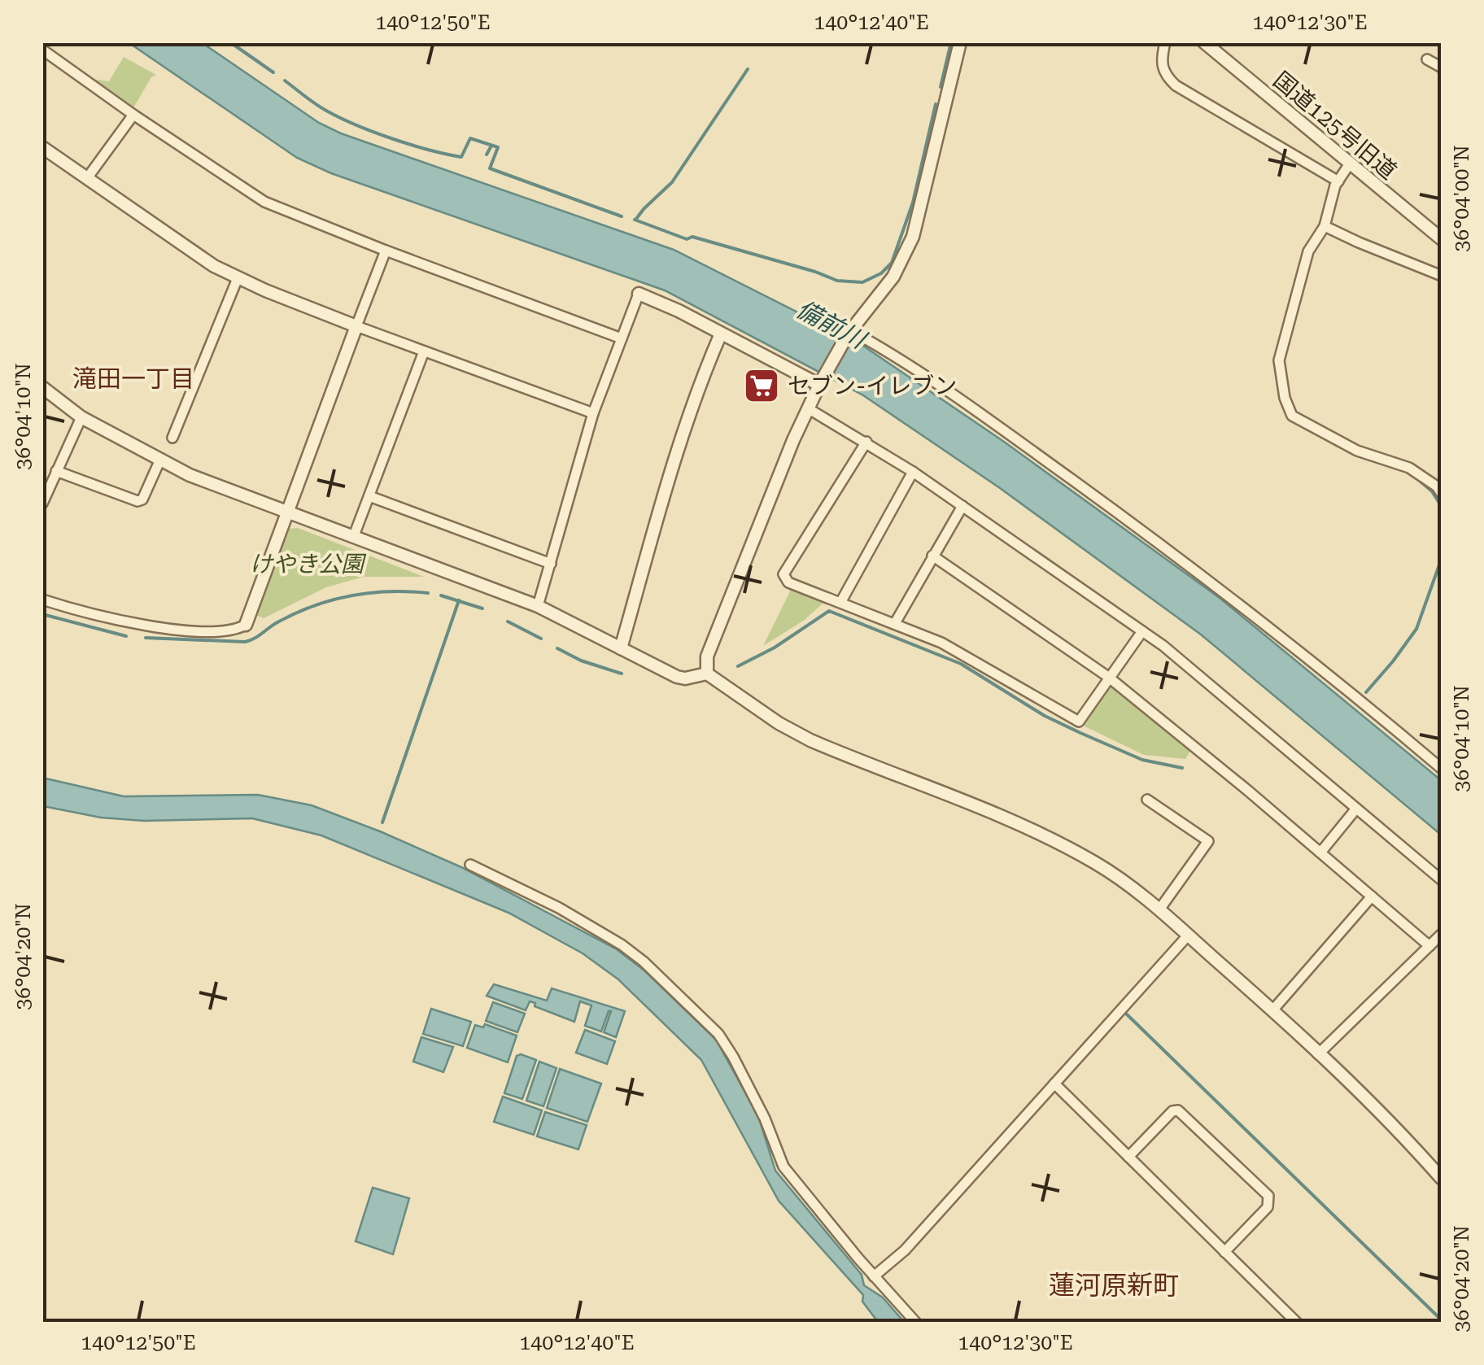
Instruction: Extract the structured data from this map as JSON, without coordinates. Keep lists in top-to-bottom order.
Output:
{
  "streets": {
    "street": ["国道125号旧道"]
  },
  "districts": ["滝田一丁目", "蓮河原新町"],
  "water": ["備前川"],
  "parks": ["けやき公園"],
  "places": {
    "supermarket": ["セブン-イレブン"]
  },
  "coordinates": [
    "140°12'50\"E",
    "140°12'40\"E",
    "140°12'30\"E",
    "36°04'00\"N",
    "36°04'10\"N",
    "36°04'20\"N"
  ]
}
